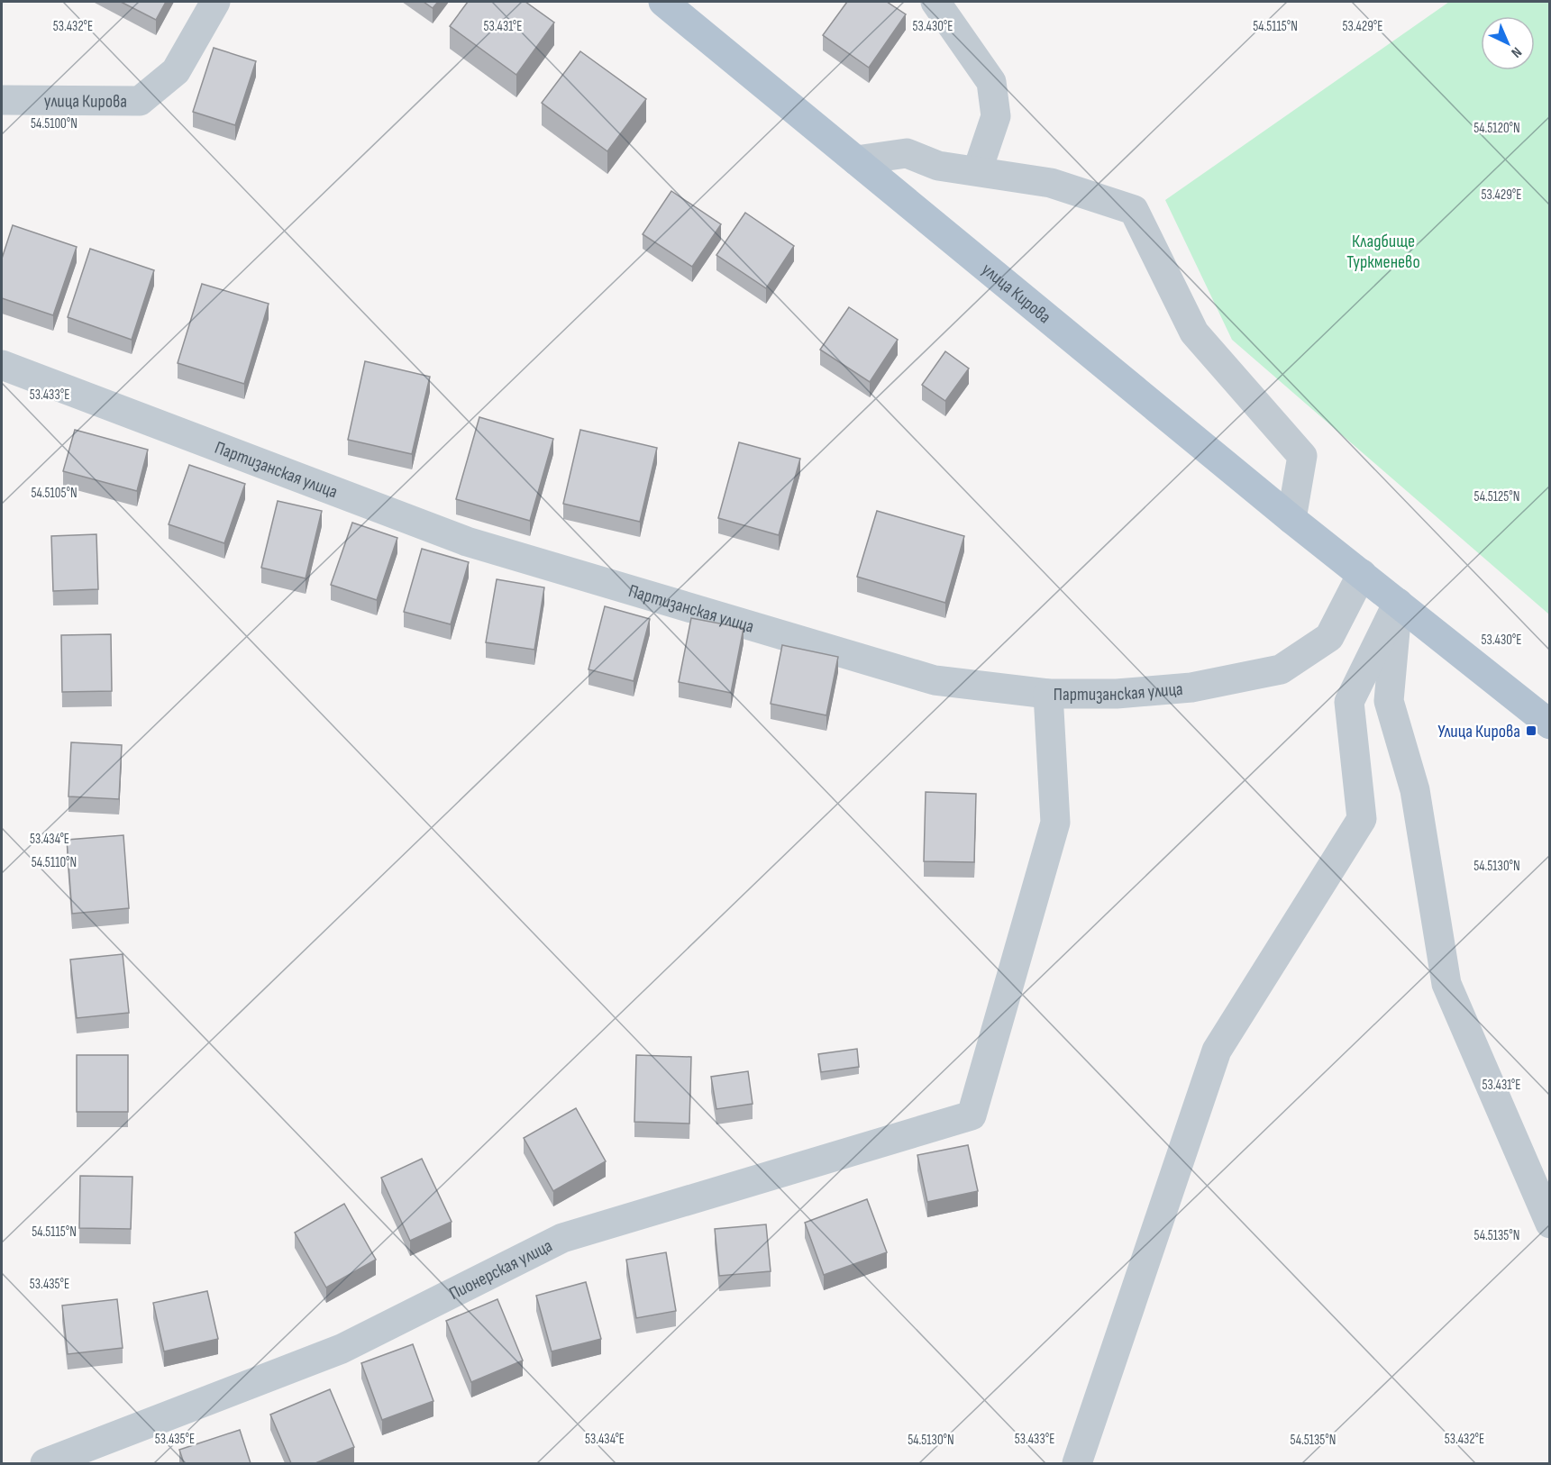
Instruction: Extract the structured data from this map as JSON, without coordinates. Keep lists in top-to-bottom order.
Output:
{
  "streets": {
    "main road": ["улица Кирова"],
    "street": ["Партизанская улица", "Пионерская улица"]
  },
  "crossings": [
    ["улица Кирова", "Партизанская улица"],
    ["Партизанская улица", "Пионерская улица"]
  ],
  "parks": ["Кладбище Туркменево"],
  "places": {
    "transit": ["Улица Кирова"]
  },
  "north": "bottom right",
  "coordinates": [
    "54.5115°N",
    "53.432°E",
    "53.431°E",
    "53.430°E",
    "53.429°E",
    "54.5100°N",
    "54.5120°N",
    "53.433°E",
    "54.5105°N",
    "54.5125°N",
    "53.434°E",
    "54.5110°N",
    "54.5130°N",
    "54.5135°N",
    "53.435°E"
  ]
}
